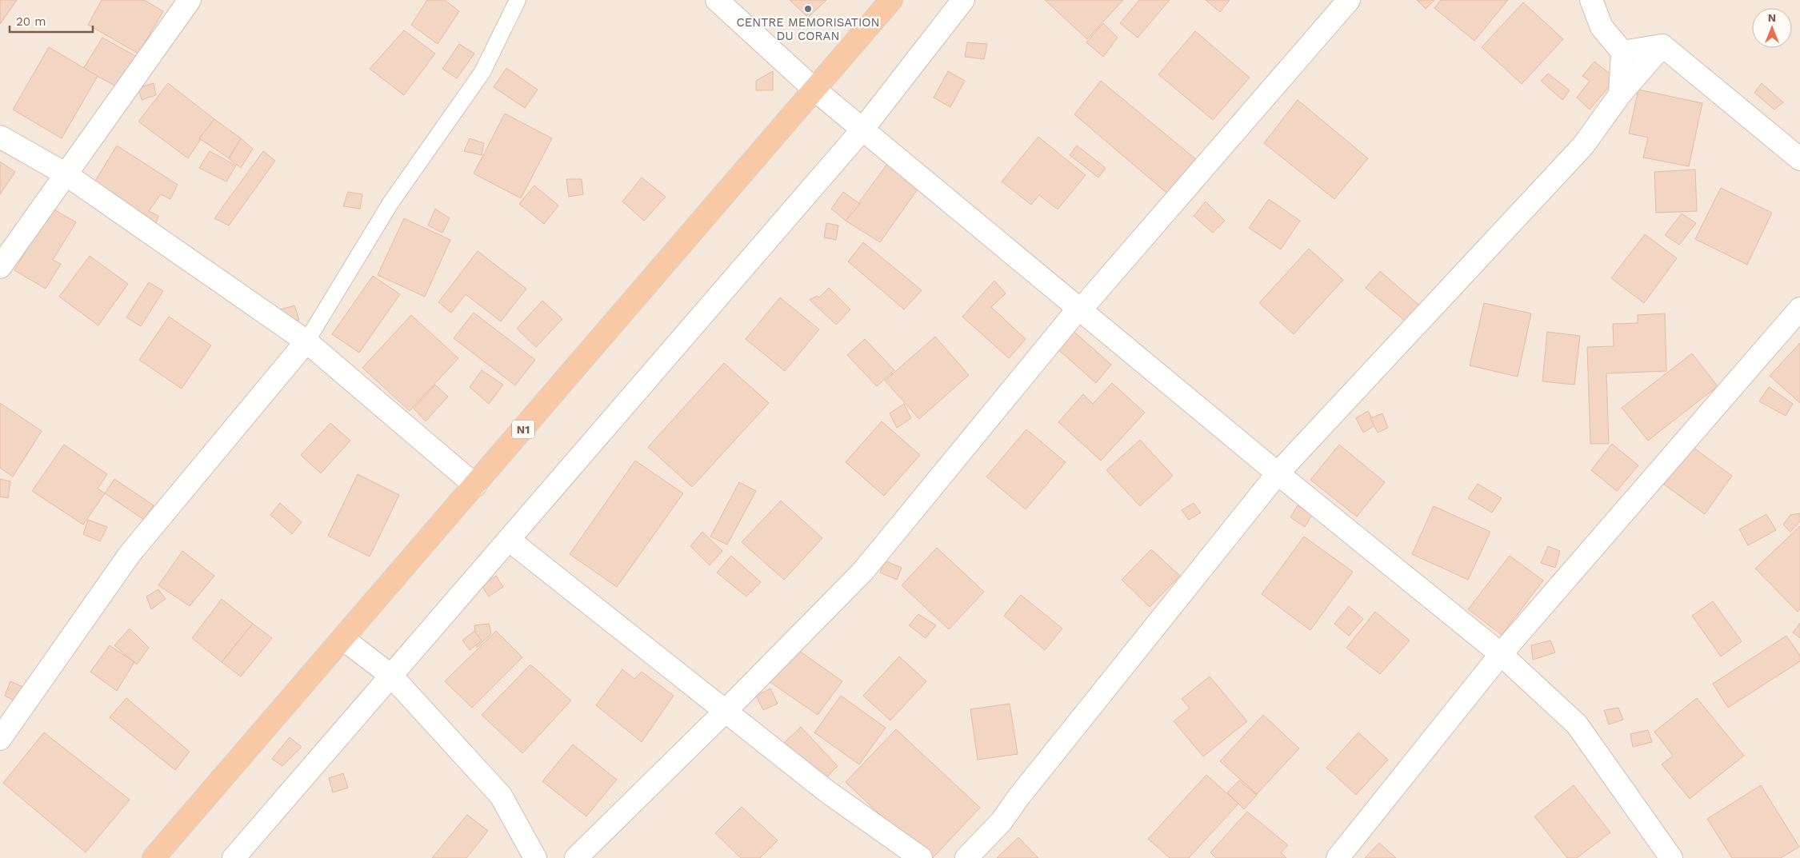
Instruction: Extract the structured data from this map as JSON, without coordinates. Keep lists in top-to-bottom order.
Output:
{
  "streets": {
    "highway": ["N1"]
  },
  "places": ["CENTRE MEMORISATION DU CORAN"],
  "scale_bar": "20 m",
  "north": "top"
}
